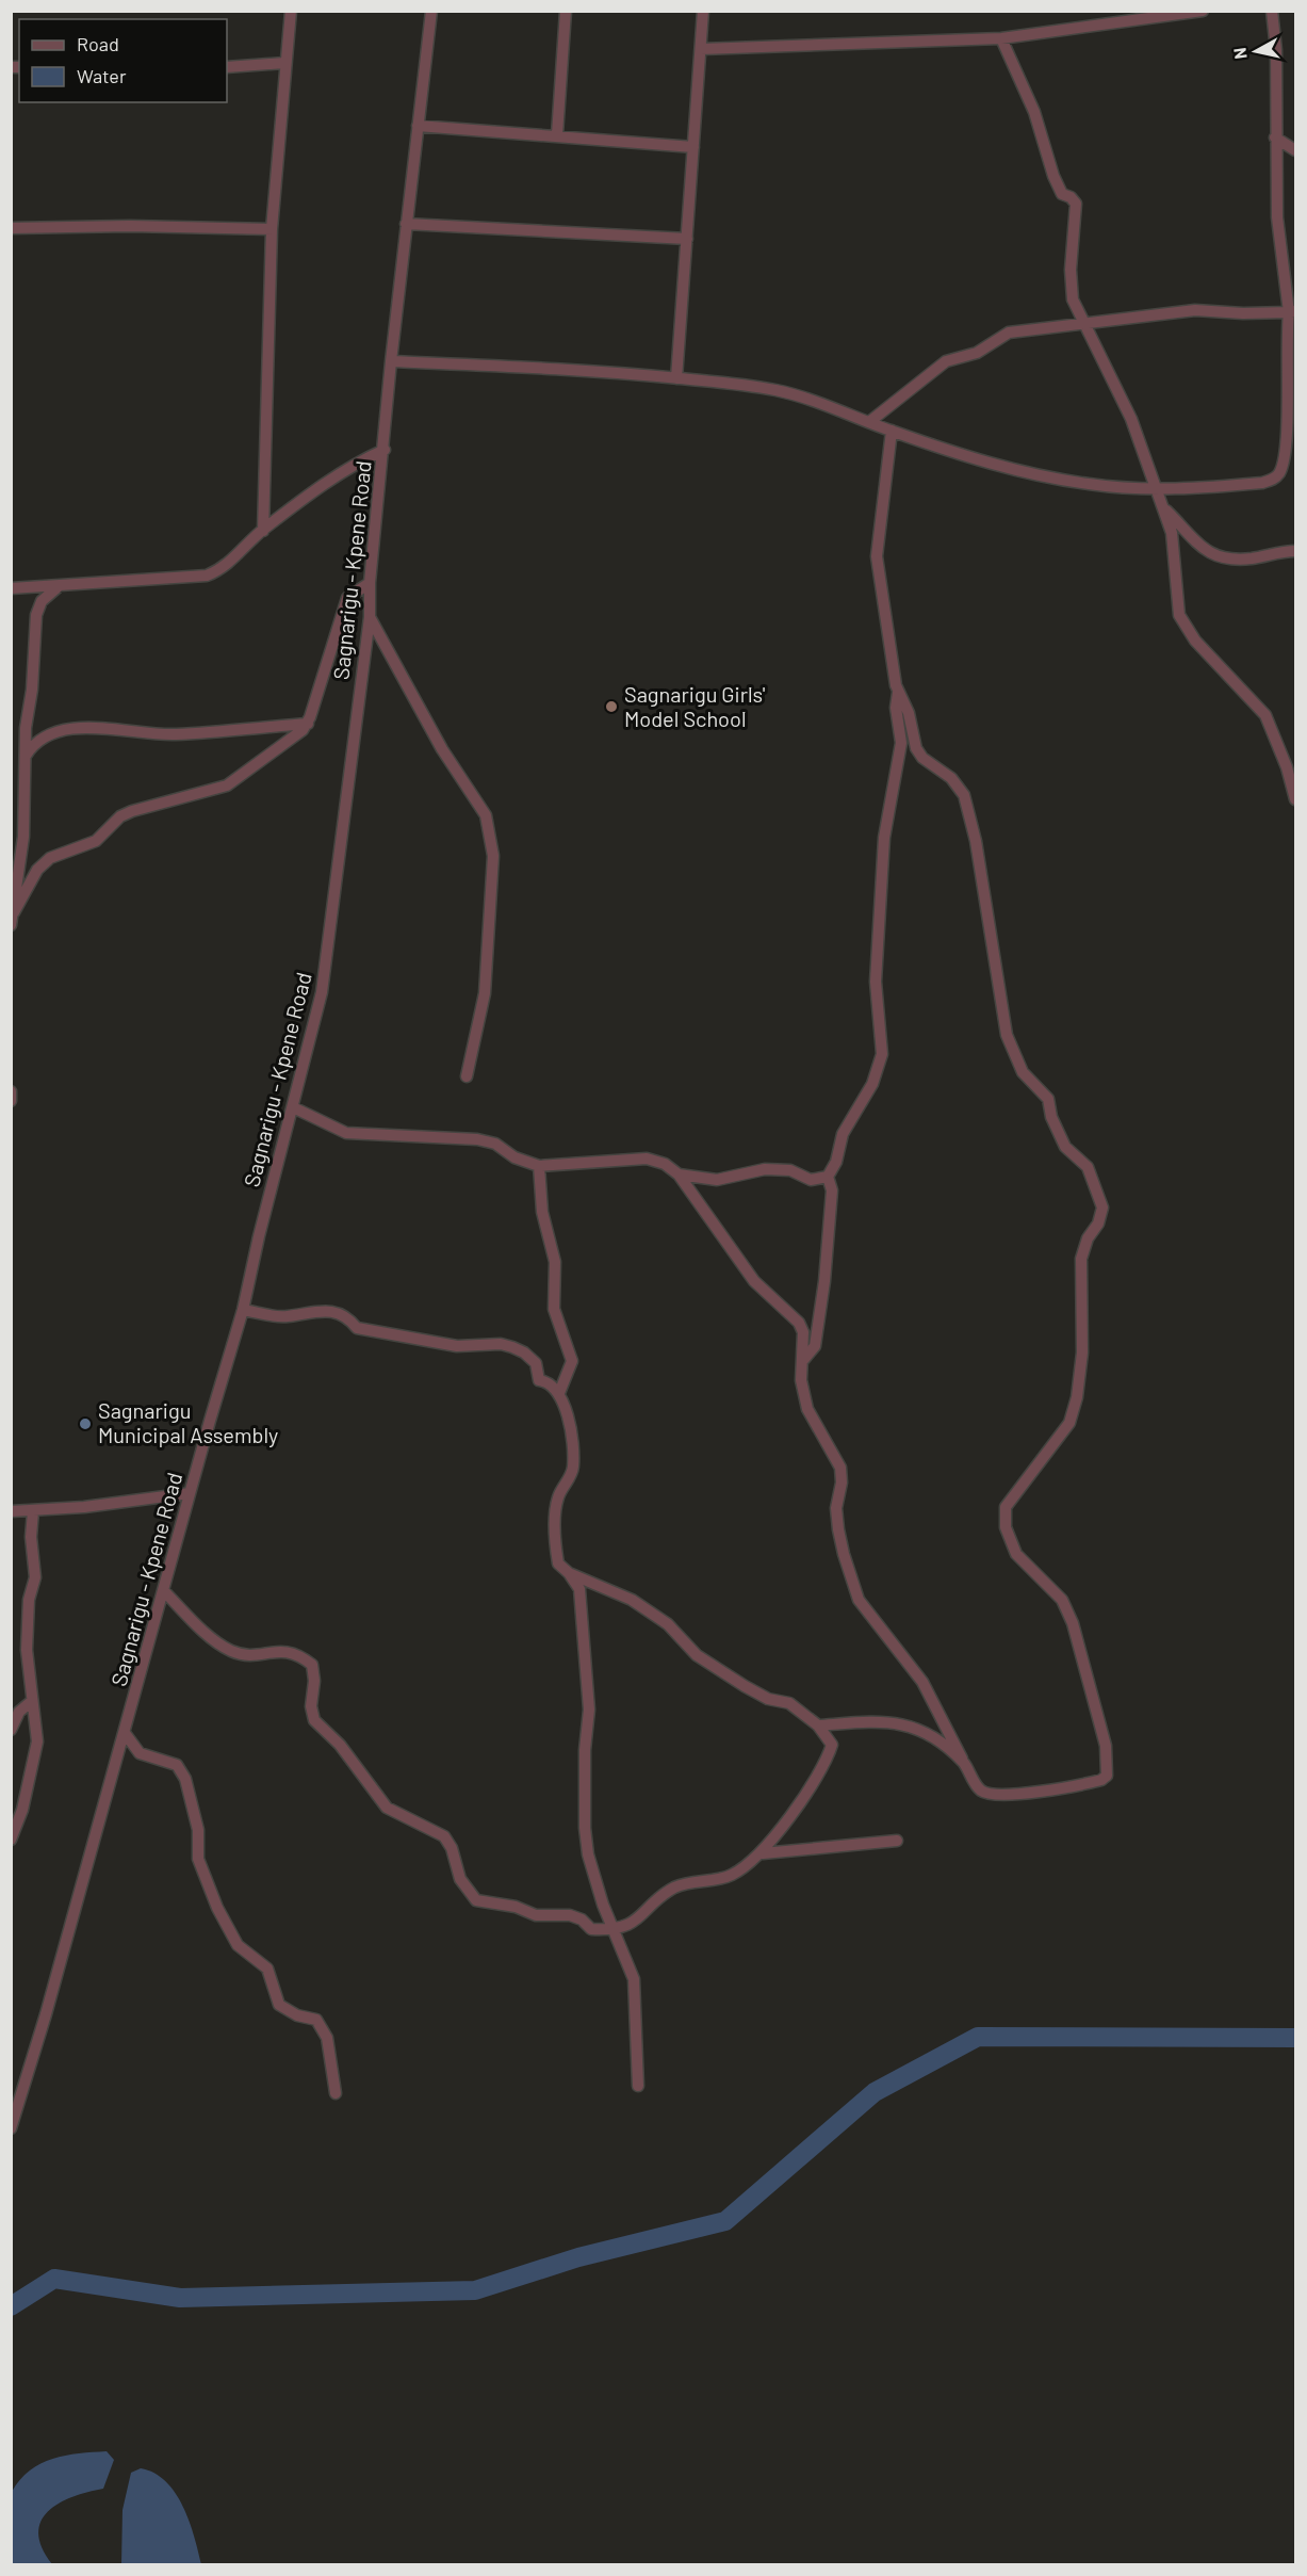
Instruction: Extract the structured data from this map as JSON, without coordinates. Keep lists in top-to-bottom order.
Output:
{
  "streets": {
    "street": ["Sagnarigu - Kpene Road"]
  },
  "places": ["Sagnarigu Girls' Model School", "Sagnarigu Municipal Assembly"],
  "legend": ["Road", "Water"],
  "north": "left"
}
